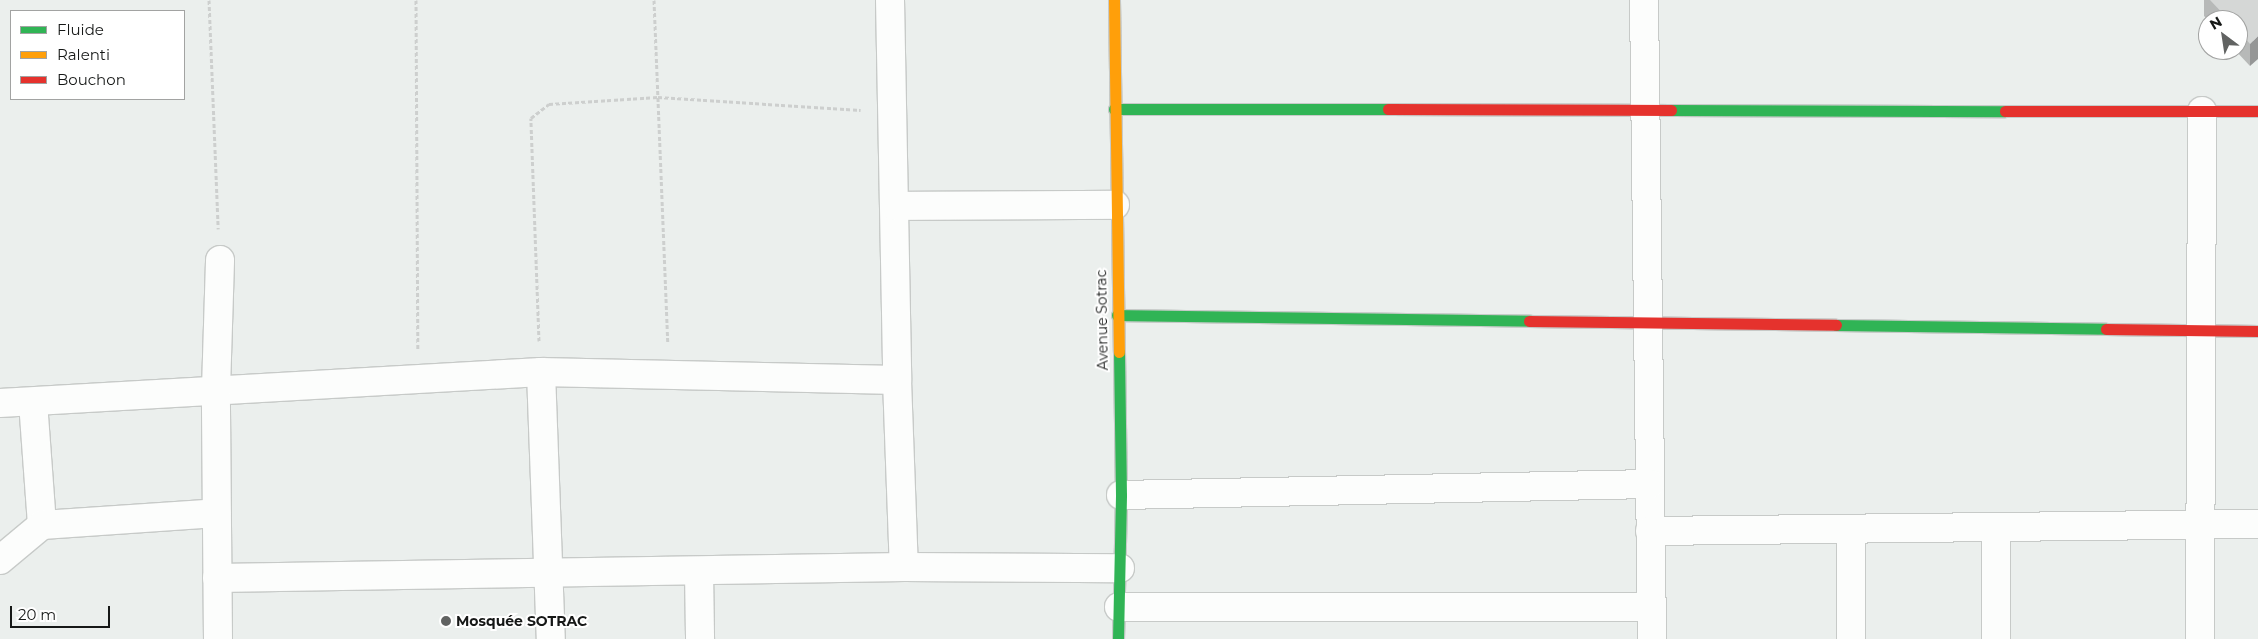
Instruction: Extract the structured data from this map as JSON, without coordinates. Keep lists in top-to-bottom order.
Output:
{
  "streets": {
    "street": ["Avenue Sotrac"]
  },
  "places": ["Mosquée SOTRAC"],
  "legend": ["Fluide", "Ralenti", "Bouchon"],
  "scale_bar": "20 m",
  "north": "top left"
}
